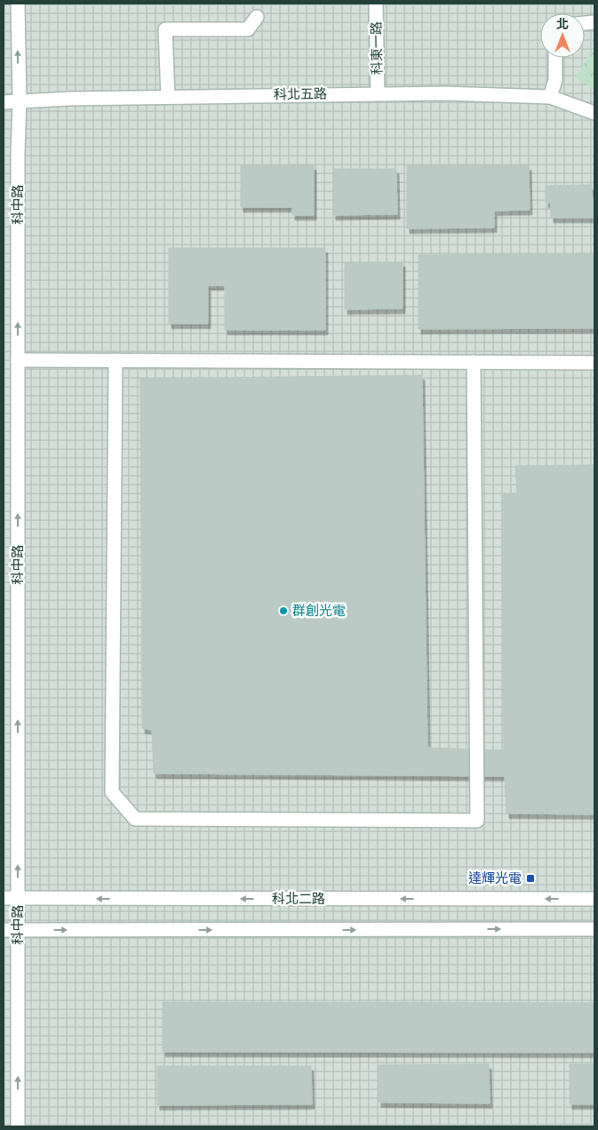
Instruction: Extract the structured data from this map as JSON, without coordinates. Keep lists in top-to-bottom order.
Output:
{
  "streets": {
    "street": [
      "科東一路",
      "科北五路",
      "科中路",
      "科北二路"
    ]
  },
  "crossings": [
    ["科東一路", "科北五路"],
    ["科北五路", "科中路"],
    ["科中路", "科北二路"]
  ],
  "one_way": ["科中路"],
  "places": {
    "other": ["群創光電"],
    "transit": ["達輝光電"]
  },
  "north": "top"
}
